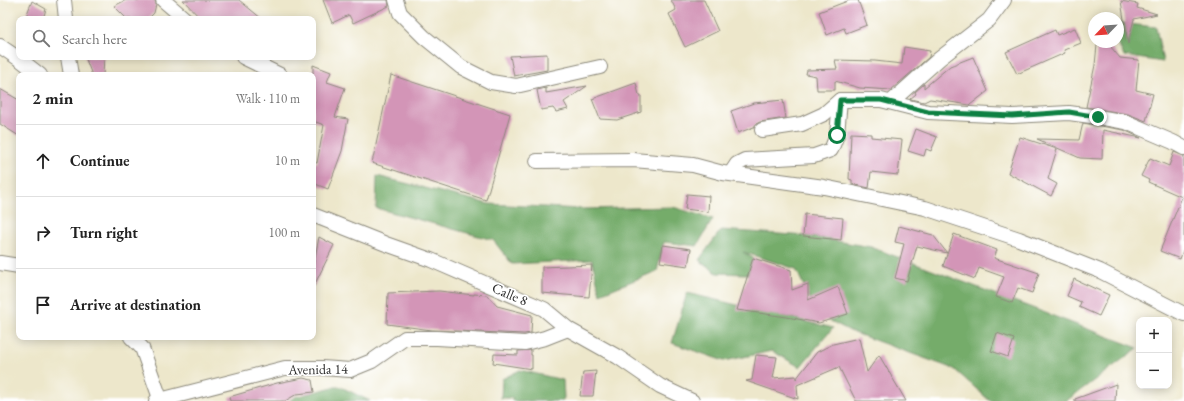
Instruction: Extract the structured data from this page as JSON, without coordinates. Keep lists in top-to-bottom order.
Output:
{
  "streets": {
    "street": ["Calle 8", "Avenida 14"]
  },
  "crossings": [
    ["Calle 8", "Avenida 14"]
  ],
  "north": "bottom left",
  "page": {
    "search": "Search here",
    "heading": ["2 min", "Walk · 110 m"],
    "list": [
      ["Continue", "10 m"],
      ["Turn right", "100 m"],
      "Arrive at destination"
    ],
    "map_buttons": ["+", "−"]
  }
}
